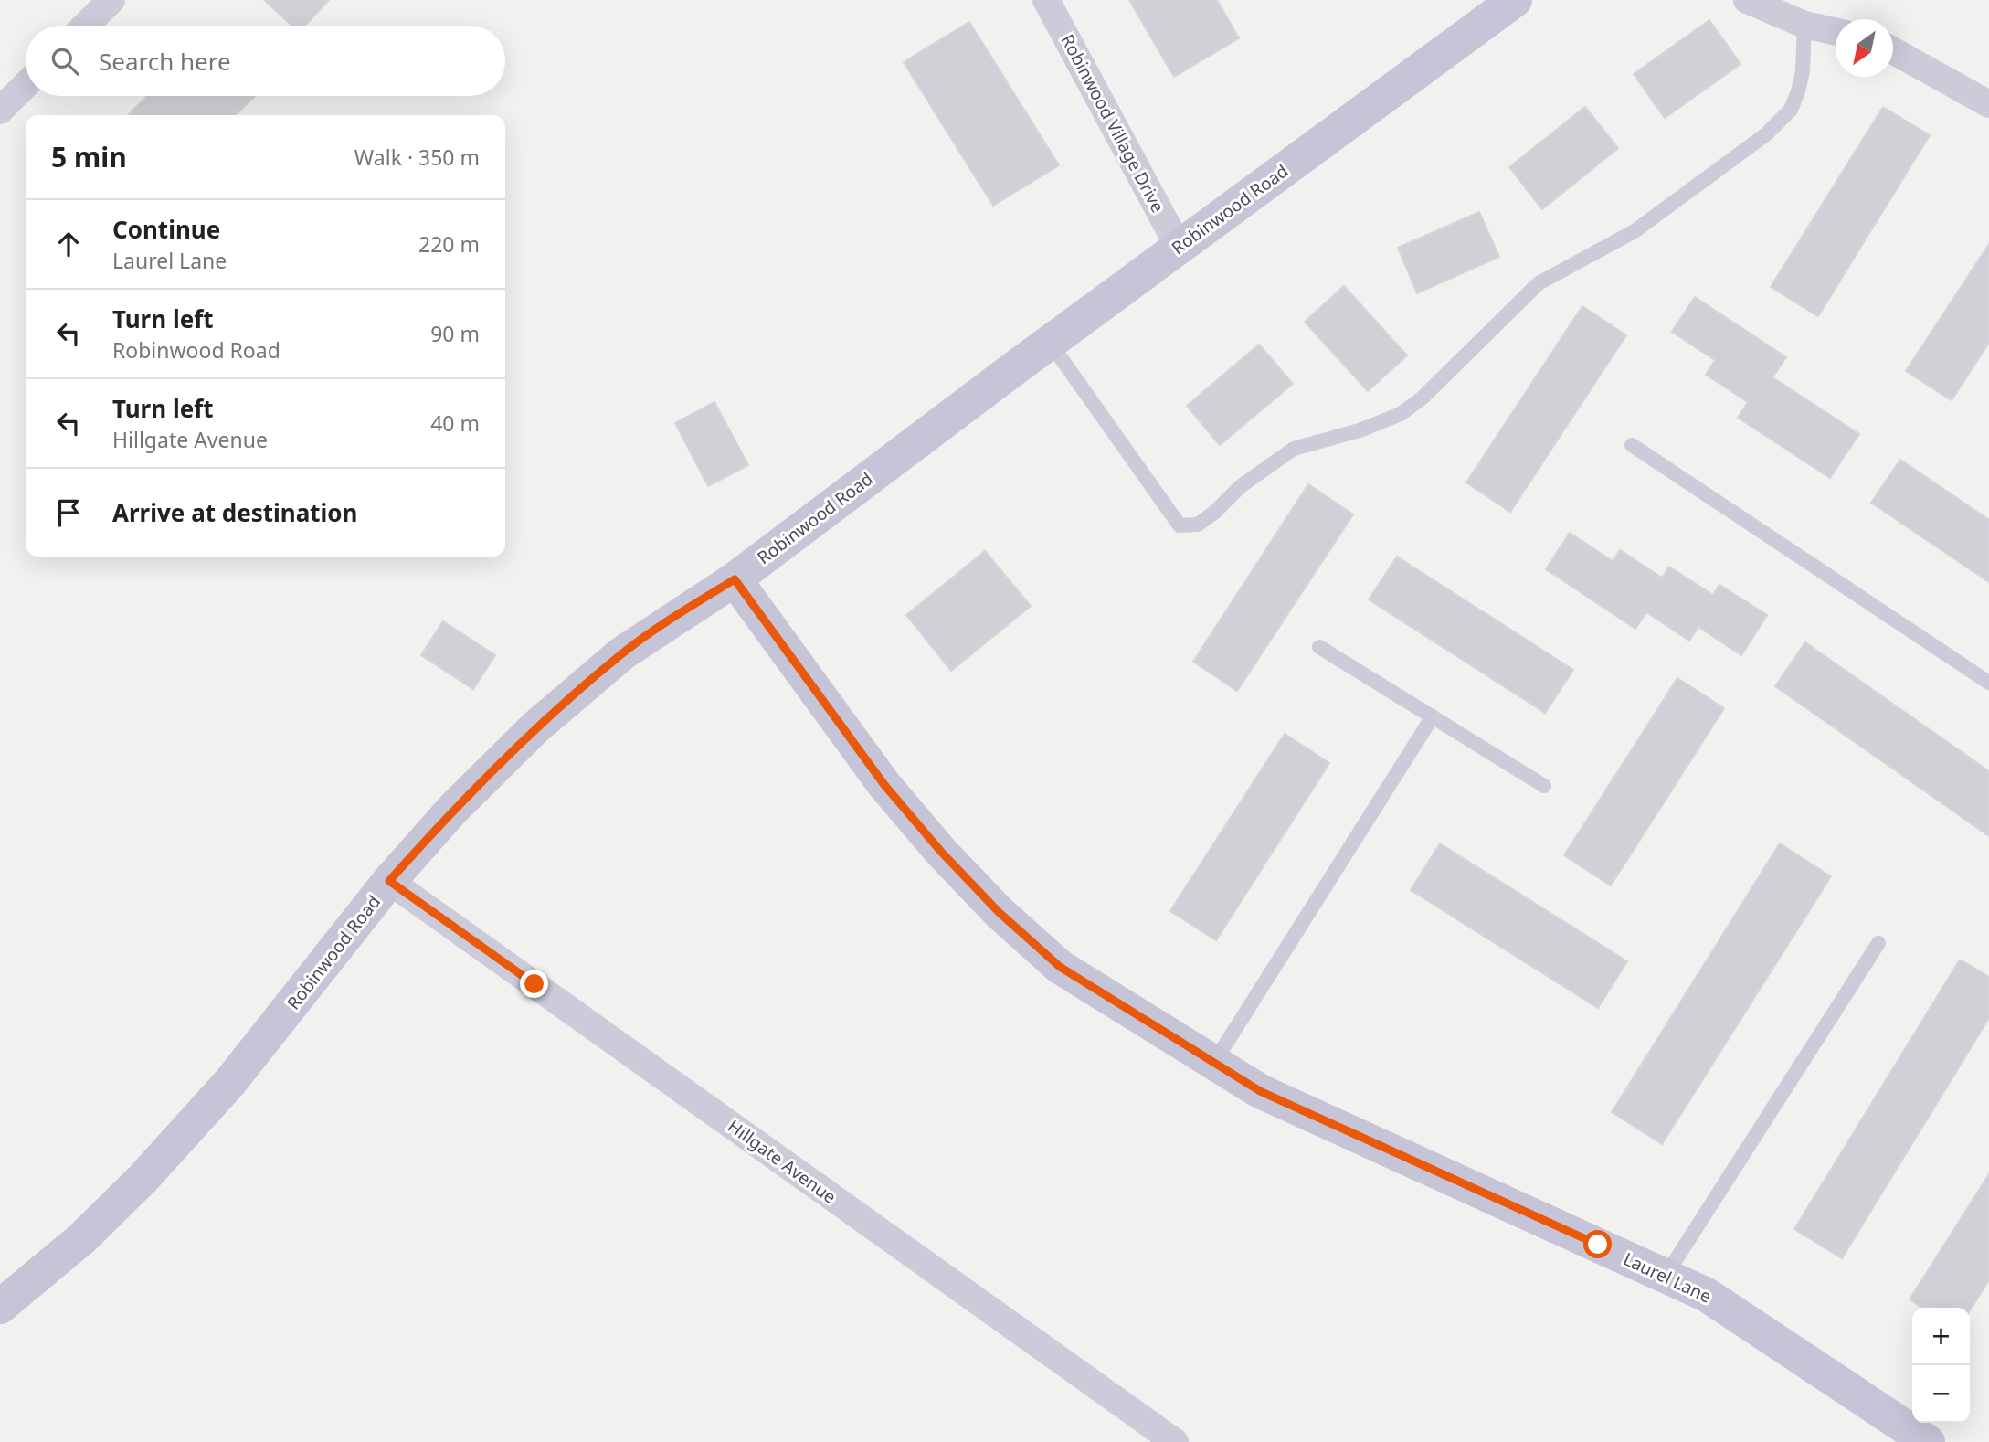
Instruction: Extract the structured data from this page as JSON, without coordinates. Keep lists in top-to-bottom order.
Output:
{
  "streets": {
    "main road": ["Robinwood Road", "Laurel Lane"],
    "street": ["Robinwood Village Drive", "Hillgate Avenue"]
  },
  "crossings": [
    ["Robinwood Village Drive", "Robinwood Road"],
    ["Robinwood Road", "Hillgate Avenue"],
    ["Robinwood Road", "Laurel Lane"]
  ],
  "north": "bottom left",
  "page": {
    "search": "Search here",
    "heading": ["5 min", "Walk · 350 m"],
    "list": [
      ["Continue", "Laurel Lane", "220 m"],
      ["Turn left", "Robinwood Road", "90 m"],
      ["Turn left", "Hillgate Avenue", "40 m"],
      "Arrive at destination"
    ],
    "map_buttons": ["+", "−"]
  }
}
